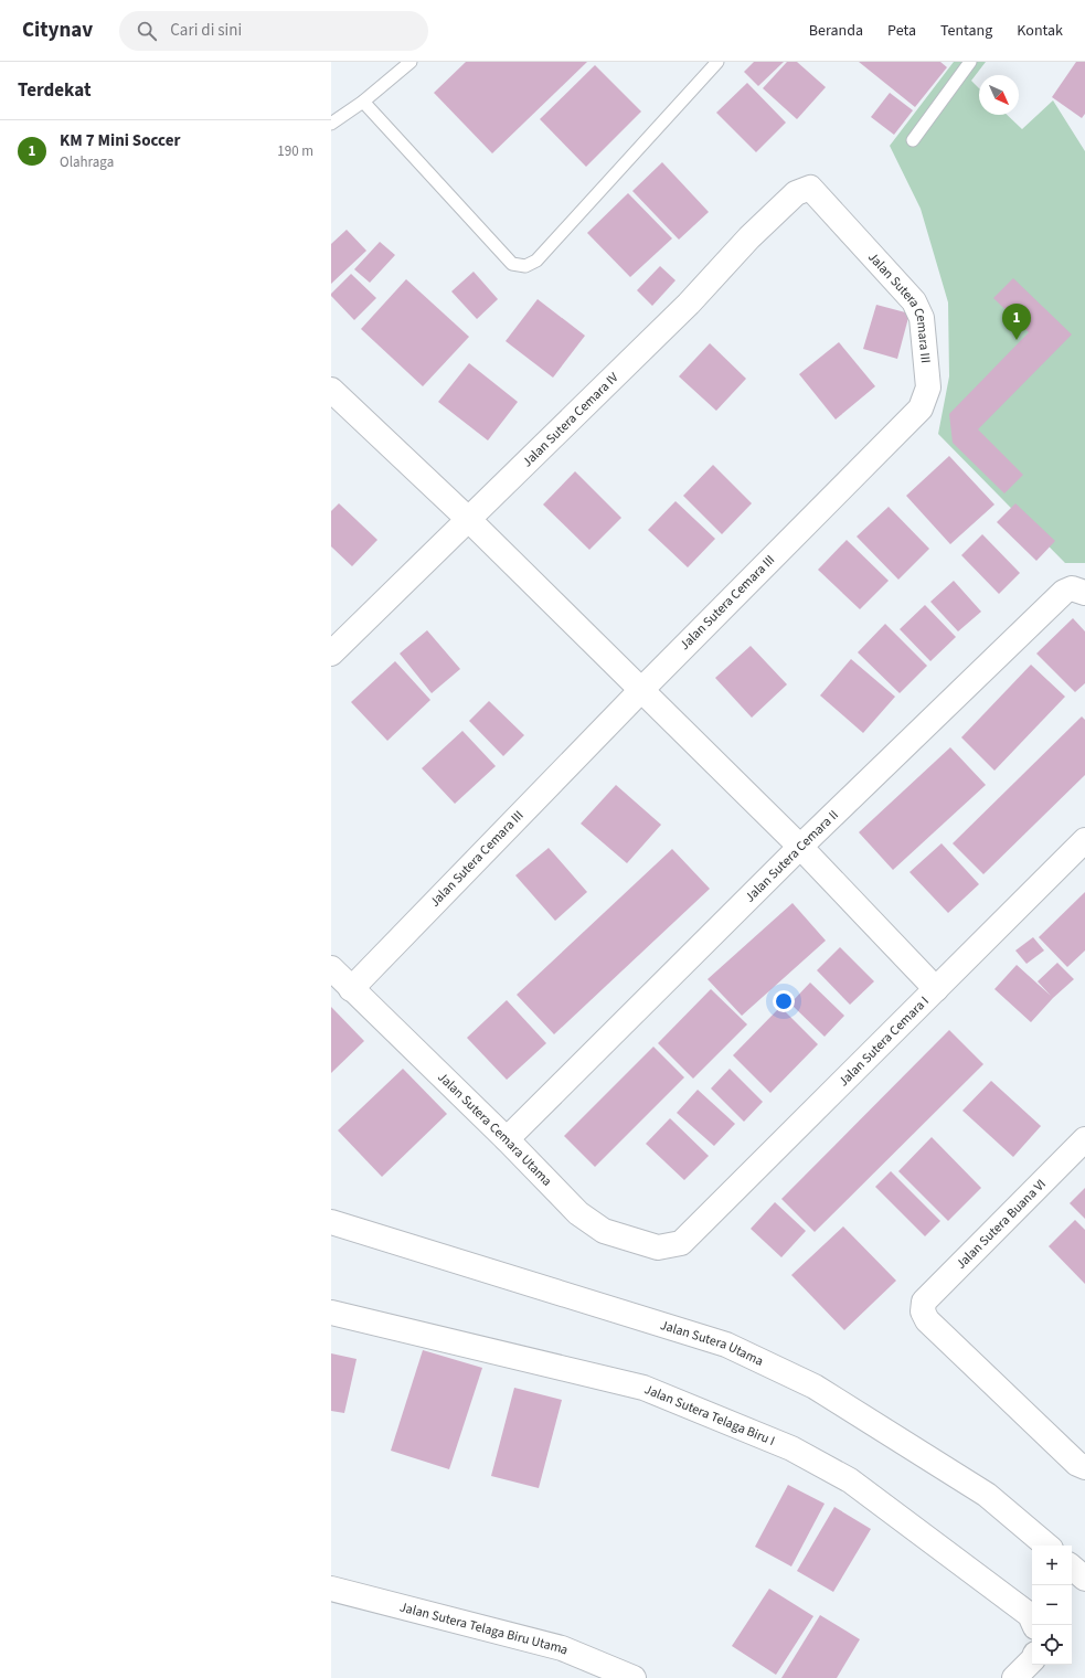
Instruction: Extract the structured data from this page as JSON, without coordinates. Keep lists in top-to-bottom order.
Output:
{
  "streets": {
    "street": [
      "Jalan Sutera Cemara III",
      "Jalan Sutera Cemara IV",
      "Jalan Sutera Cemara II",
      "Jalan Sutera Cemara I",
      "Jalan Sutera Cemara Utama",
      "Jalan Sutera Buana VI",
      "Jalan Sutera Utama",
      "Jalan Sutera Telaga Biru I",
      "Jalan Sutera Telaga Biru Utama"
    ]
  },
  "crossings": [
    ["Jalan Sutera Cemara III", "Jalan Sutera Cemara IV"],
    ["Jalan Sutera Cemara III", "Jalan Sutera Cemara Utama"],
    ["Jalan Sutera Cemara II", "Jalan Sutera Cemara Utama"],
    ["Jalan Sutera Cemara I", "Jalan Sutera Cemara Utama"]
  ],
  "north": "bottom right",
  "page": {
    "header": "Citynav",
    "search": "Cari di sini",
    "nav": [
      "Beranda",
      "Peta",
      "Tentang",
      "Kontak"
    ],
    "heading": "Terdekat",
    "list": [
      {
        "mark": "1",
        "name": "KM 7 Mini Soccer",
        "note": "Olahraga",
        "value": "190 m"
      }
    ],
    "pins": "1",
    "map_buttons": ["+", "−"]
  }
}
